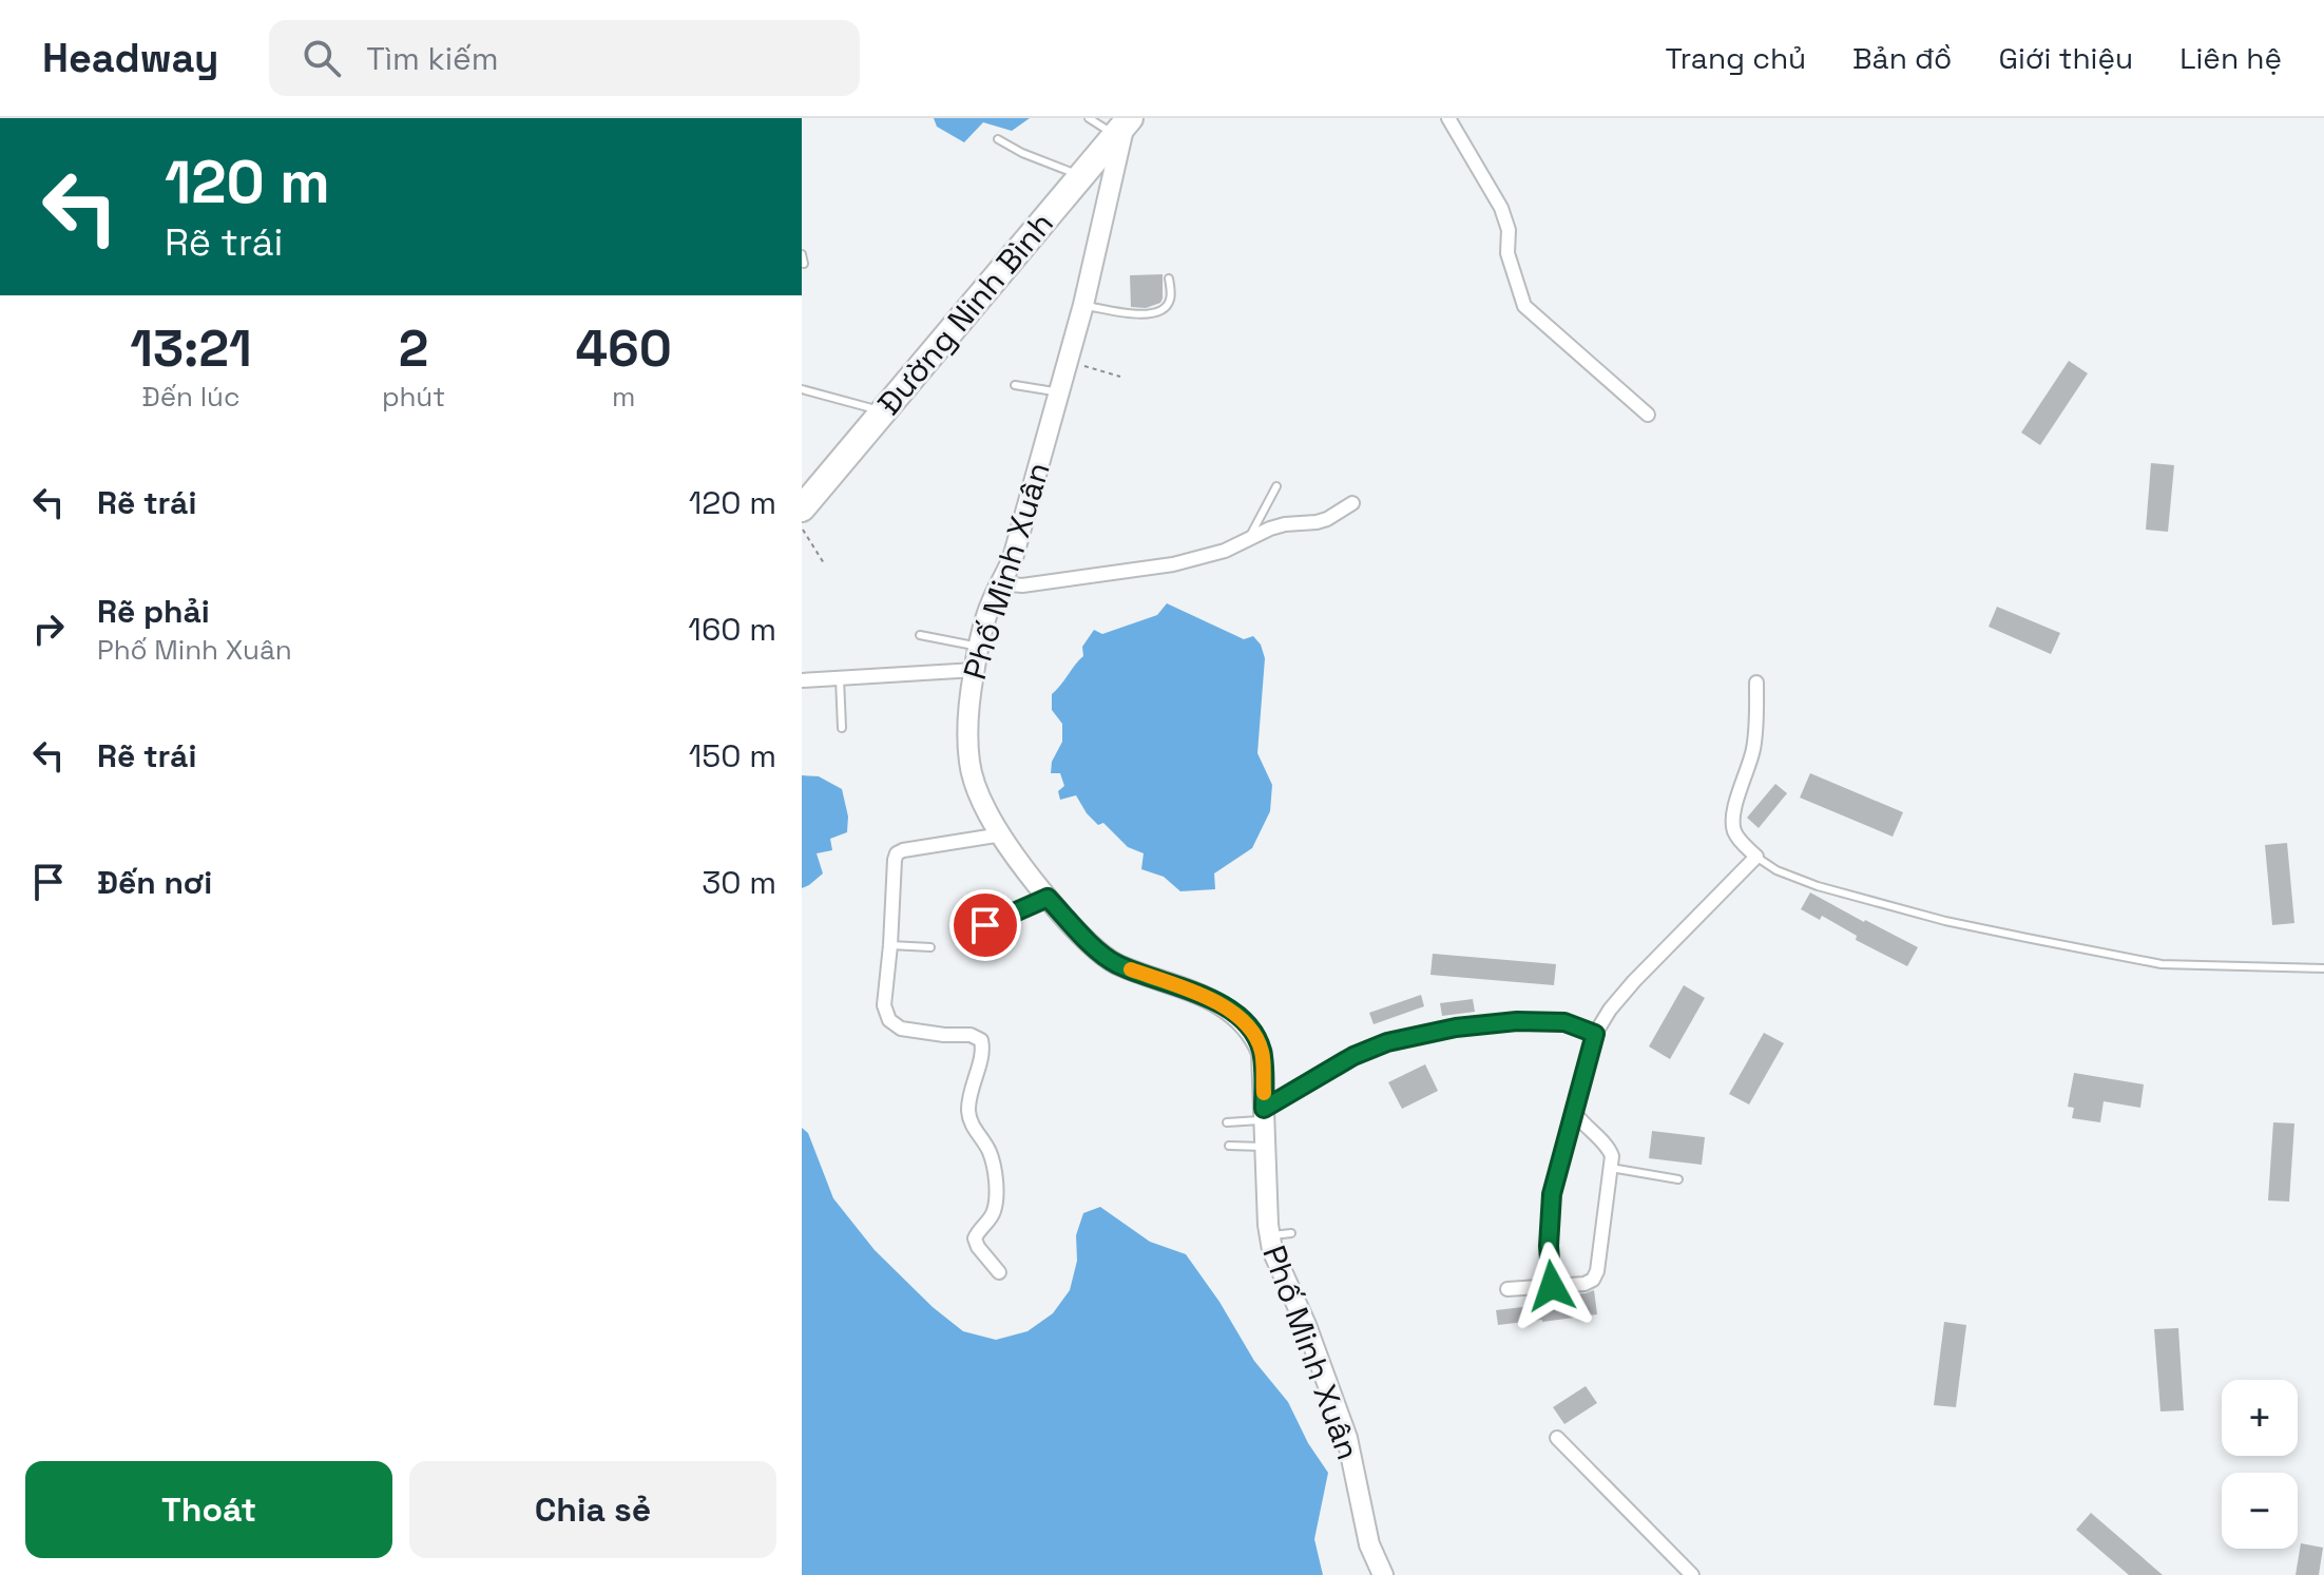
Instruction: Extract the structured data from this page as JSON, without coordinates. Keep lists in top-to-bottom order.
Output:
{
  "streets": {
    "highway": ["Đường Ninh Bình"],
    "street": ["Phố Minh Xuân"]
  },
  "crossings": [
    ["Đường Ninh Bình", "Phố Minh Xuân"]
  ],
  "page": {
    "header": "Headway",
    "search": "Tìm kiếm",
    "nav": [
      "Trang chủ",
      "Bản đồ",
      "Giới thiệu",
      "Liên hệ"
    ],
    "turn": ["120 m", "Rẽ trái"],
    "eta": [
      "13:21",
      "Đến lúc",
      "2",
      "phút",
      "460",
      "m"
    ],
    "list": [
      {
        "name": "Rẽ trái",
        "value": "120 m"
      },
      {
        "name": "Rẽ phải",
        "note": "Phố Minh Xuân",
        "value": "160 m"
      },
      {
        "name": "Rẽ trái",
        "value": "150 m"
      },
      {
        "name": "Đến nơi",
        "value": "30 m"
      }
    ],
    "map_buttons": ["+", "−"],
    "buttons": ["Thoát", "Chia sẻ"]
  }
}
